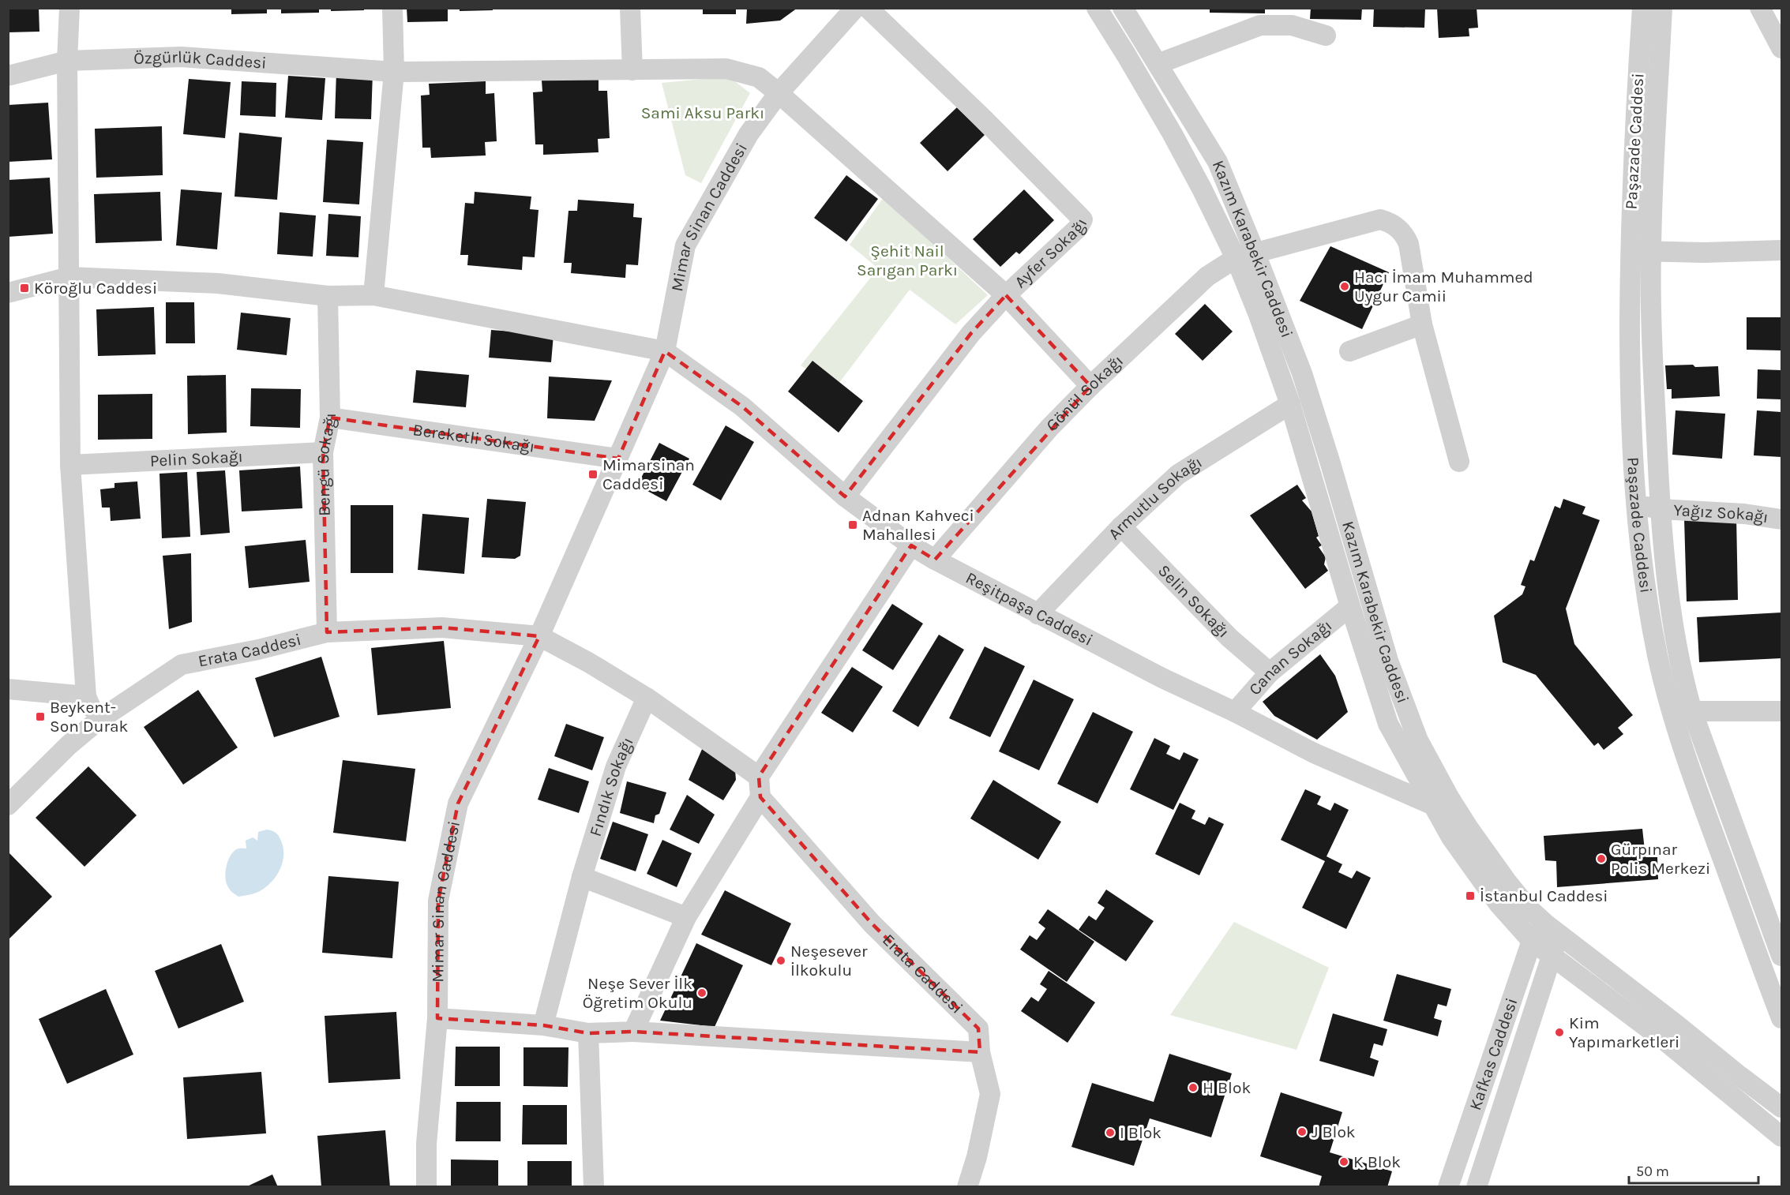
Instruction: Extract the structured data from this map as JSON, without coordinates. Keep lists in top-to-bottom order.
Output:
{
  "streets": {
    "street": [
      "Özgürlük Caddesi",
      "Paşazade Caddesi",
      "Mimar Sinan Caddesi",
      "Kazım Karabekir Caddesi",
      "Ayfer Sokağı",
      "Gönül Sokağı",
      "Bereketli Sokağı",
      "Pelin Sokağı",
      "Bengü Sokağı",
      "Armutlu Sokağı",
      "Yağız Sokağı",
      "Selin Sokağı",
      "Reşitpaşa Caddesi",
      "Erata Caddesi",
      "Canan Sokağı",
      "Fındık Sokağı",
      "Kafkas Caddesi"
    ]
  },
  "crossings": [
    ["Özgürlük Caddesi", "Mimar Sinan Caddesi"],
    ["Özgürlük Caddesi", "Ayfer Sokağı"],
    ["Özgürlük Caddesi", "Gönül Sokağı"],
    ["Paşazade Caddesi", "Yağız Sokağı"],
    ["Mimar Sinan Caddesi", "Bereketli Sokağı"],
    ["Mimar Sinan Caddesi", "Reşitpaşa Caddesi"],
    ["Mimar Sinan Caddesi", "Erata Caddesi"],
    ["Kazım Karabekir Caddesi", "Gönül Sokağı"],
    ["Kazım Karabekir Caddesi", "Reşitpaşa Caddesi"],
    ["Kazım Karabekir Caddesi", "Kafkas Caddesi"],
    ["Ayfer Sokağı", "Reşitpaşa Caddesi"],
    ["Gönül Sokağı", "Reşitpaşa Caddesi"],
    ["Bereketli Sokağı", "Bengü Sokağı"],
    ["Pelin Sokağı", "Bengü Sokağı"],
    ["Bengü Sokağı", "Erata Caddesi"],
    ["Armutlu Sokağı", "Selin Sokağı"],
    ["Armutlu Sokağı", "Reşitpaşa Caddesi"],
    ["Selin Sokağı", "Canan Sokağı"],
    ["Reşitpaşa Caddesi", "Canan Sokağı"]
  ],
  "parks": ["Sami Aksu Parkı", "Şehit Nail Sarıgan Parkı"],
  "places": {
    "other": [
      "Hacı İmam Muhammed Uygur Camii",
      "Gürpınar Polis Merkezi",
      "Neşesever İlkokulu",
      "Neşe Sever İlk Öğretim Okulu",
      "Kim Yapımarketleri",
      "H Blok",
      "J Blok",
      "I Blok",
      "K Blok"
    ],
    "transit": [
      "Köroğlu Caddesi",
      "Mimarsinan Caddesi",
      "Adnan Kahveci Mahallesi",
      "Beykent- Son Durak",
      "İstanbul Caddesi"
    ]
  },
  "scale_bar": "50 m"
}
